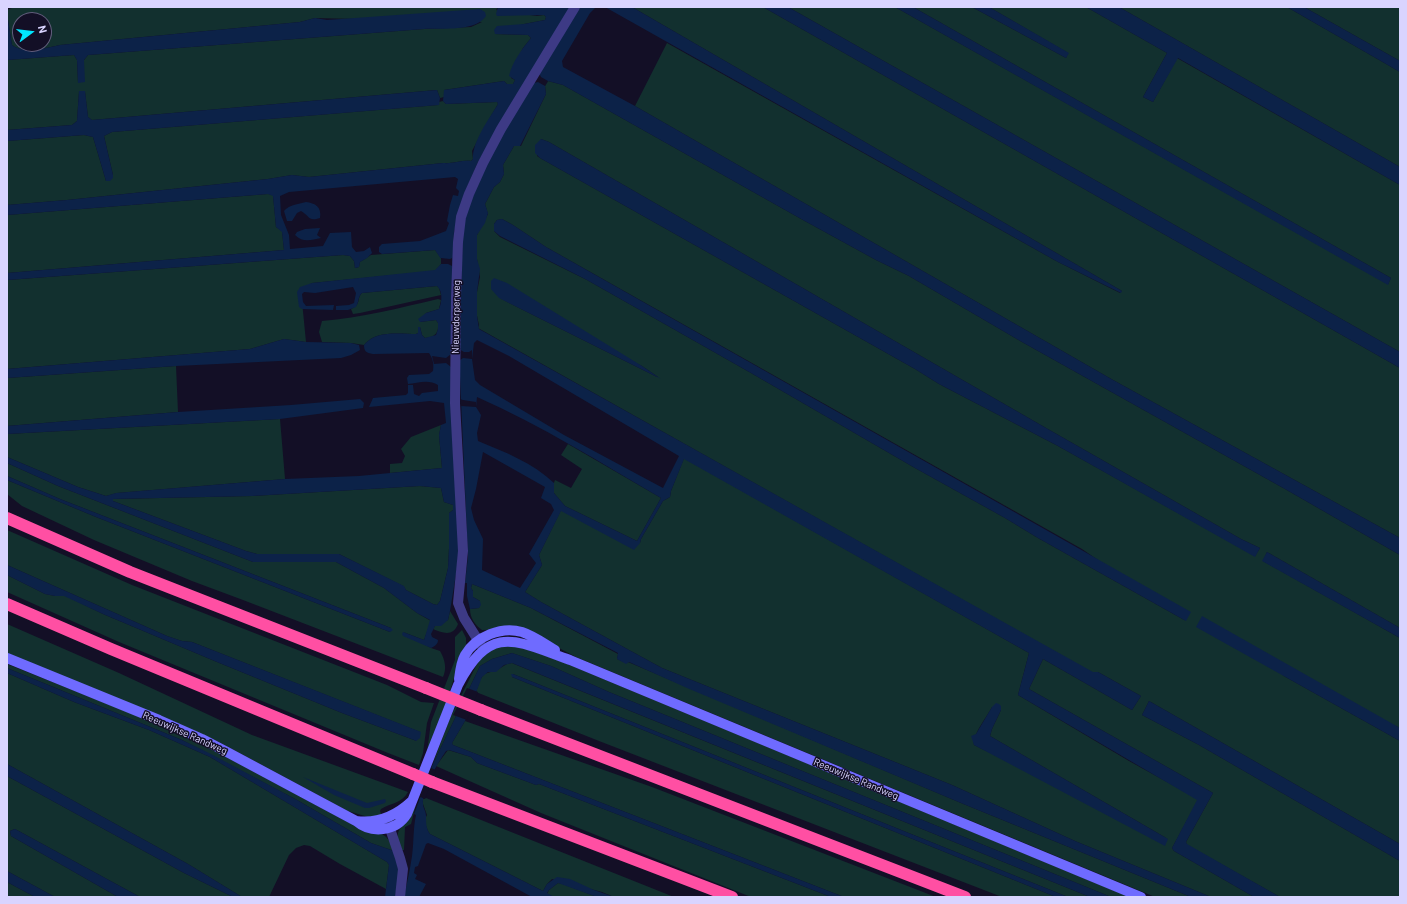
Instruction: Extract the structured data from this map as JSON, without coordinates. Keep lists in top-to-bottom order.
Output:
{
  "streets": {
    "main road": ["Reeuwijkse Randweg"],
    "street": ["Nieuwdorperweg"]
  },
  "crossings": [
    ["Nieuwdorperweg", "Reeuwijkse Randweg"]
  ],
  "north": "right"
}
